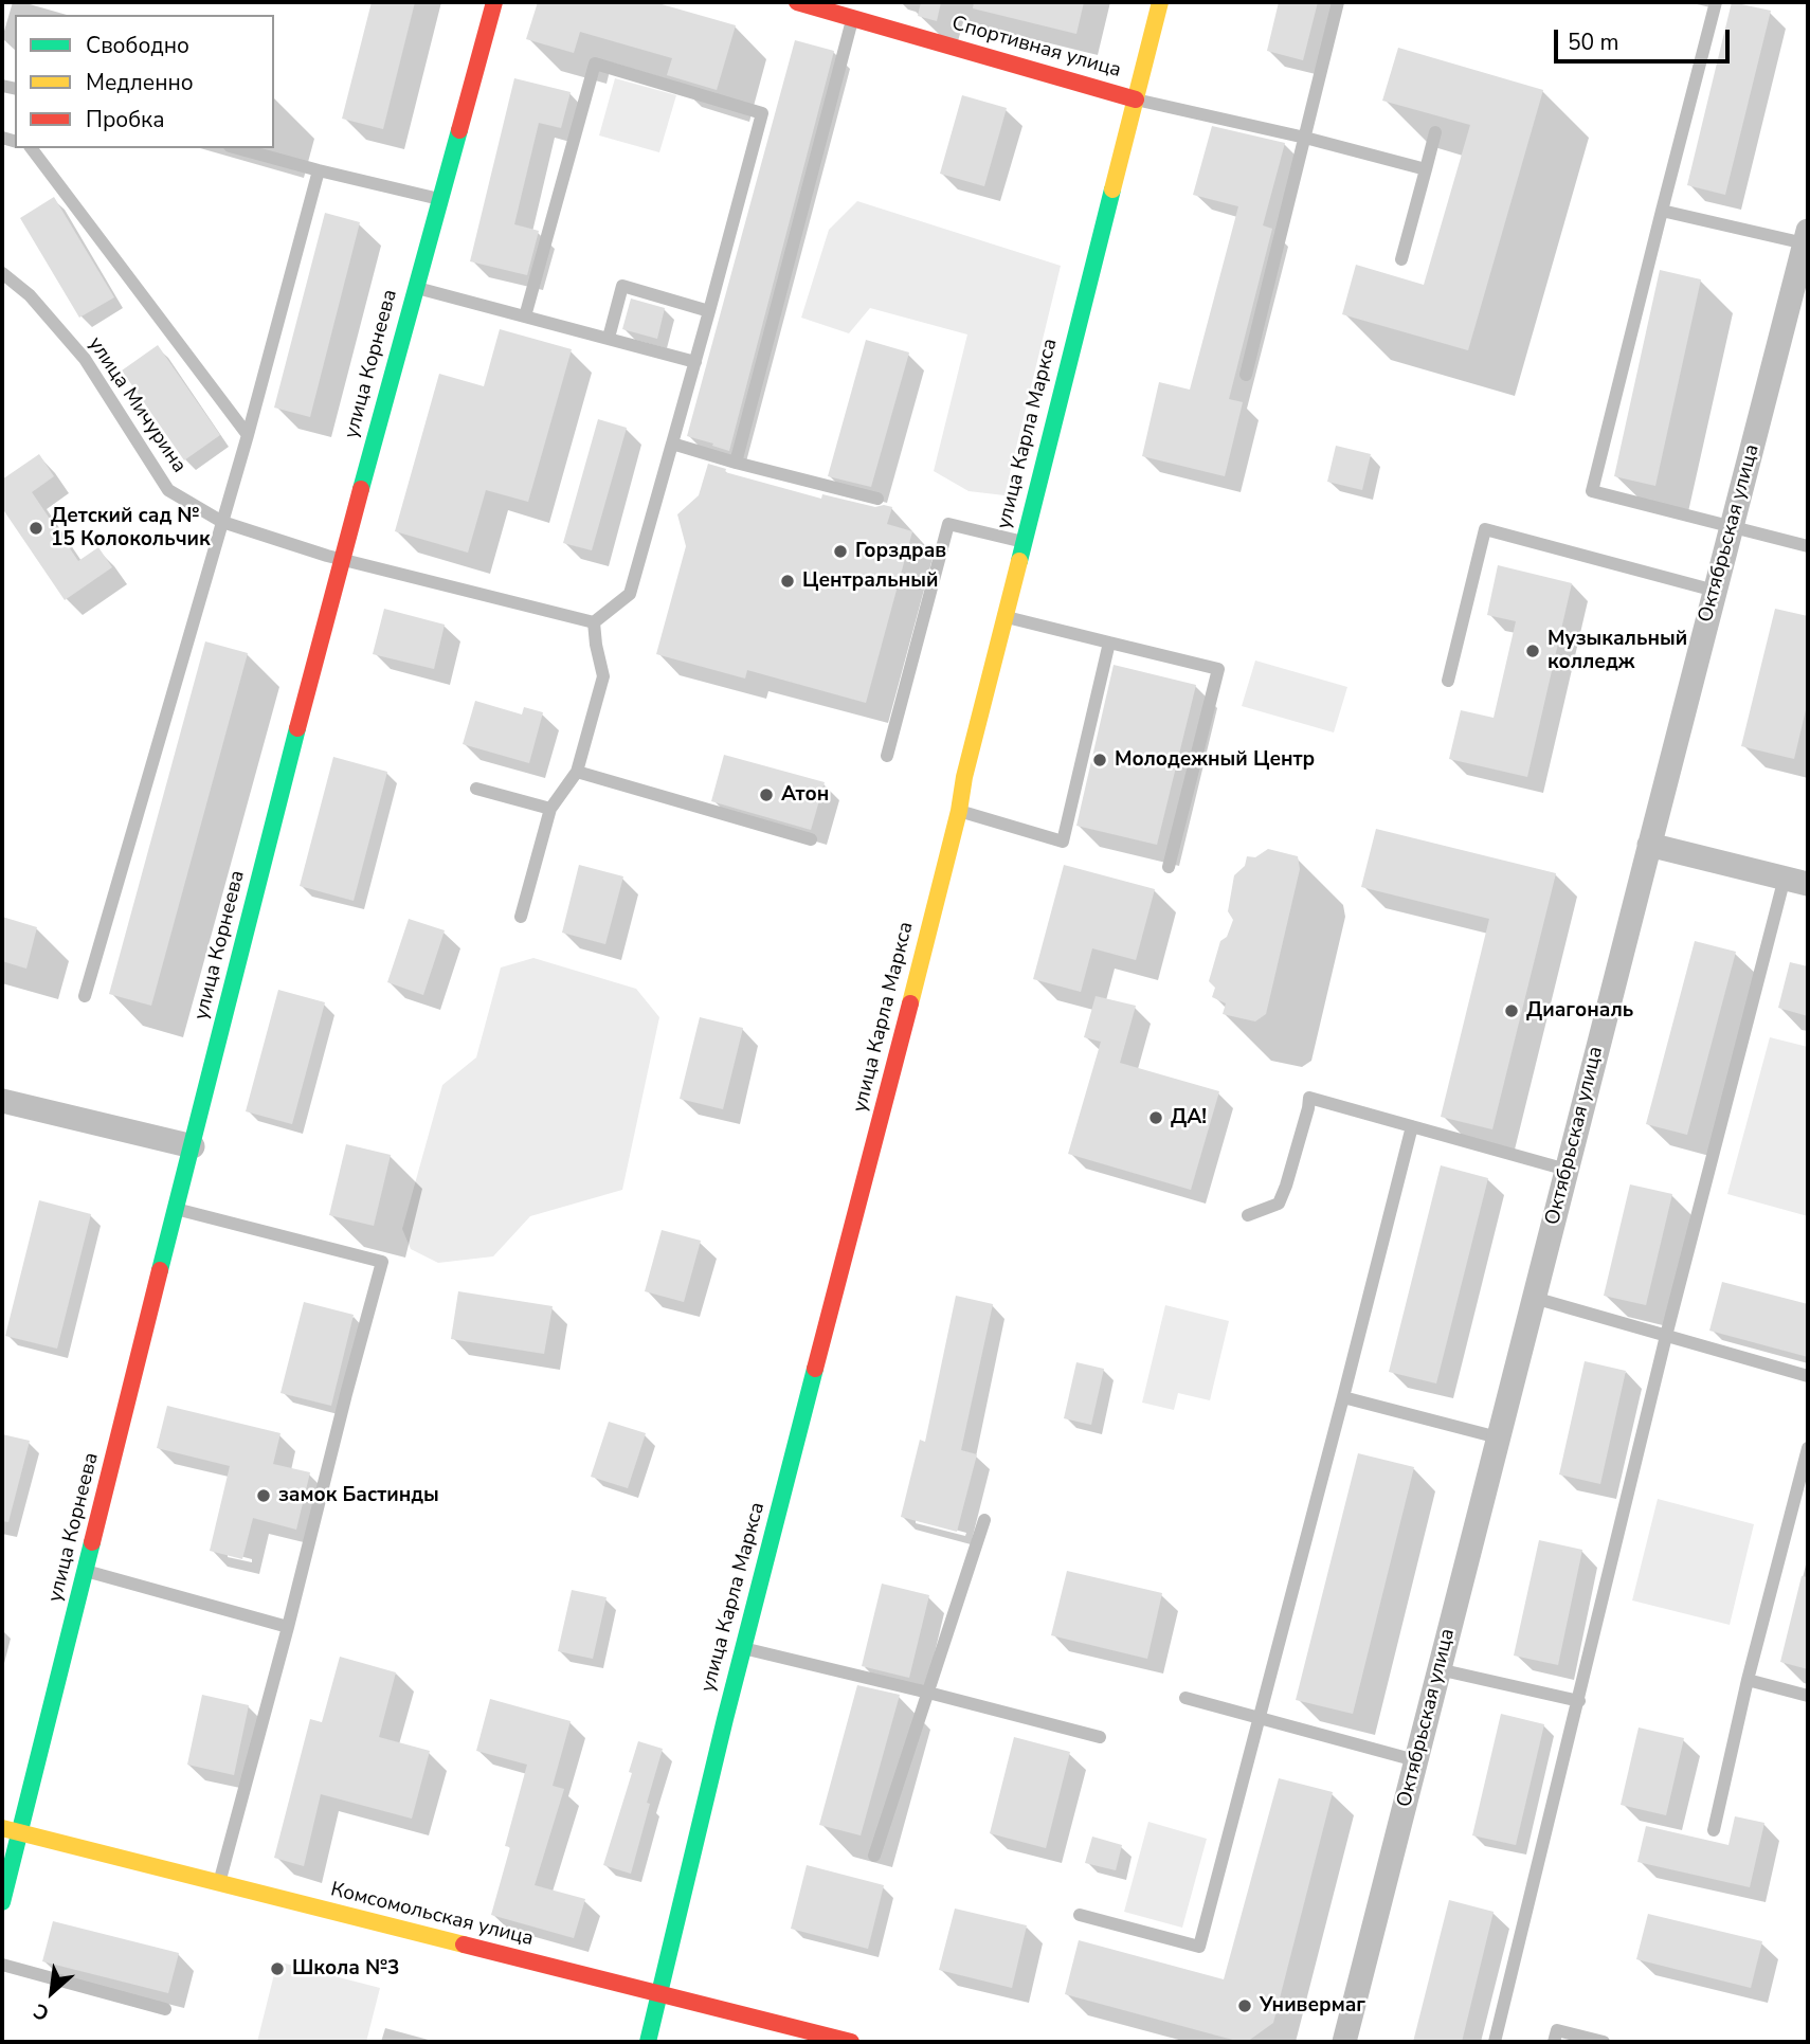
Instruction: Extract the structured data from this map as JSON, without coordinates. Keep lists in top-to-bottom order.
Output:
{
  "streets": {
    "street": [
      "Спортивная улица",
      "улица Корнеева",
      "улица Карла Маркса",
      "Октябрьская улица",
      "Комсомольская улица"
    ],
    "lane": ["улица Мичурина"]
  },
  "crossings": [
    ["Спортивная улица", "улица Карла Маркса"],
    ["улица Корнеева", "улица Мичурина"],
    ["улица Корнеева", "Комсомольская улица"],
    ["улица Карла Маркса", "Комсомольская улица"]
  ],
  "places": [
    "Детский сад № 15 Колокольчик",
    "Горздрав",
    "Центральный",
    "Музыкальный колледж",
    "Молодежный Центр",
    "Атон",
    "Диагональ",
    "ДА!",
    "замок Бастинды",
    "Школа №3",
    "Универмаг"
  ],
  "legend": ["Свободно", "Медленно", "Пробка"],
  "scale_bar": "50 m",
  "north": "bottom left"
}
